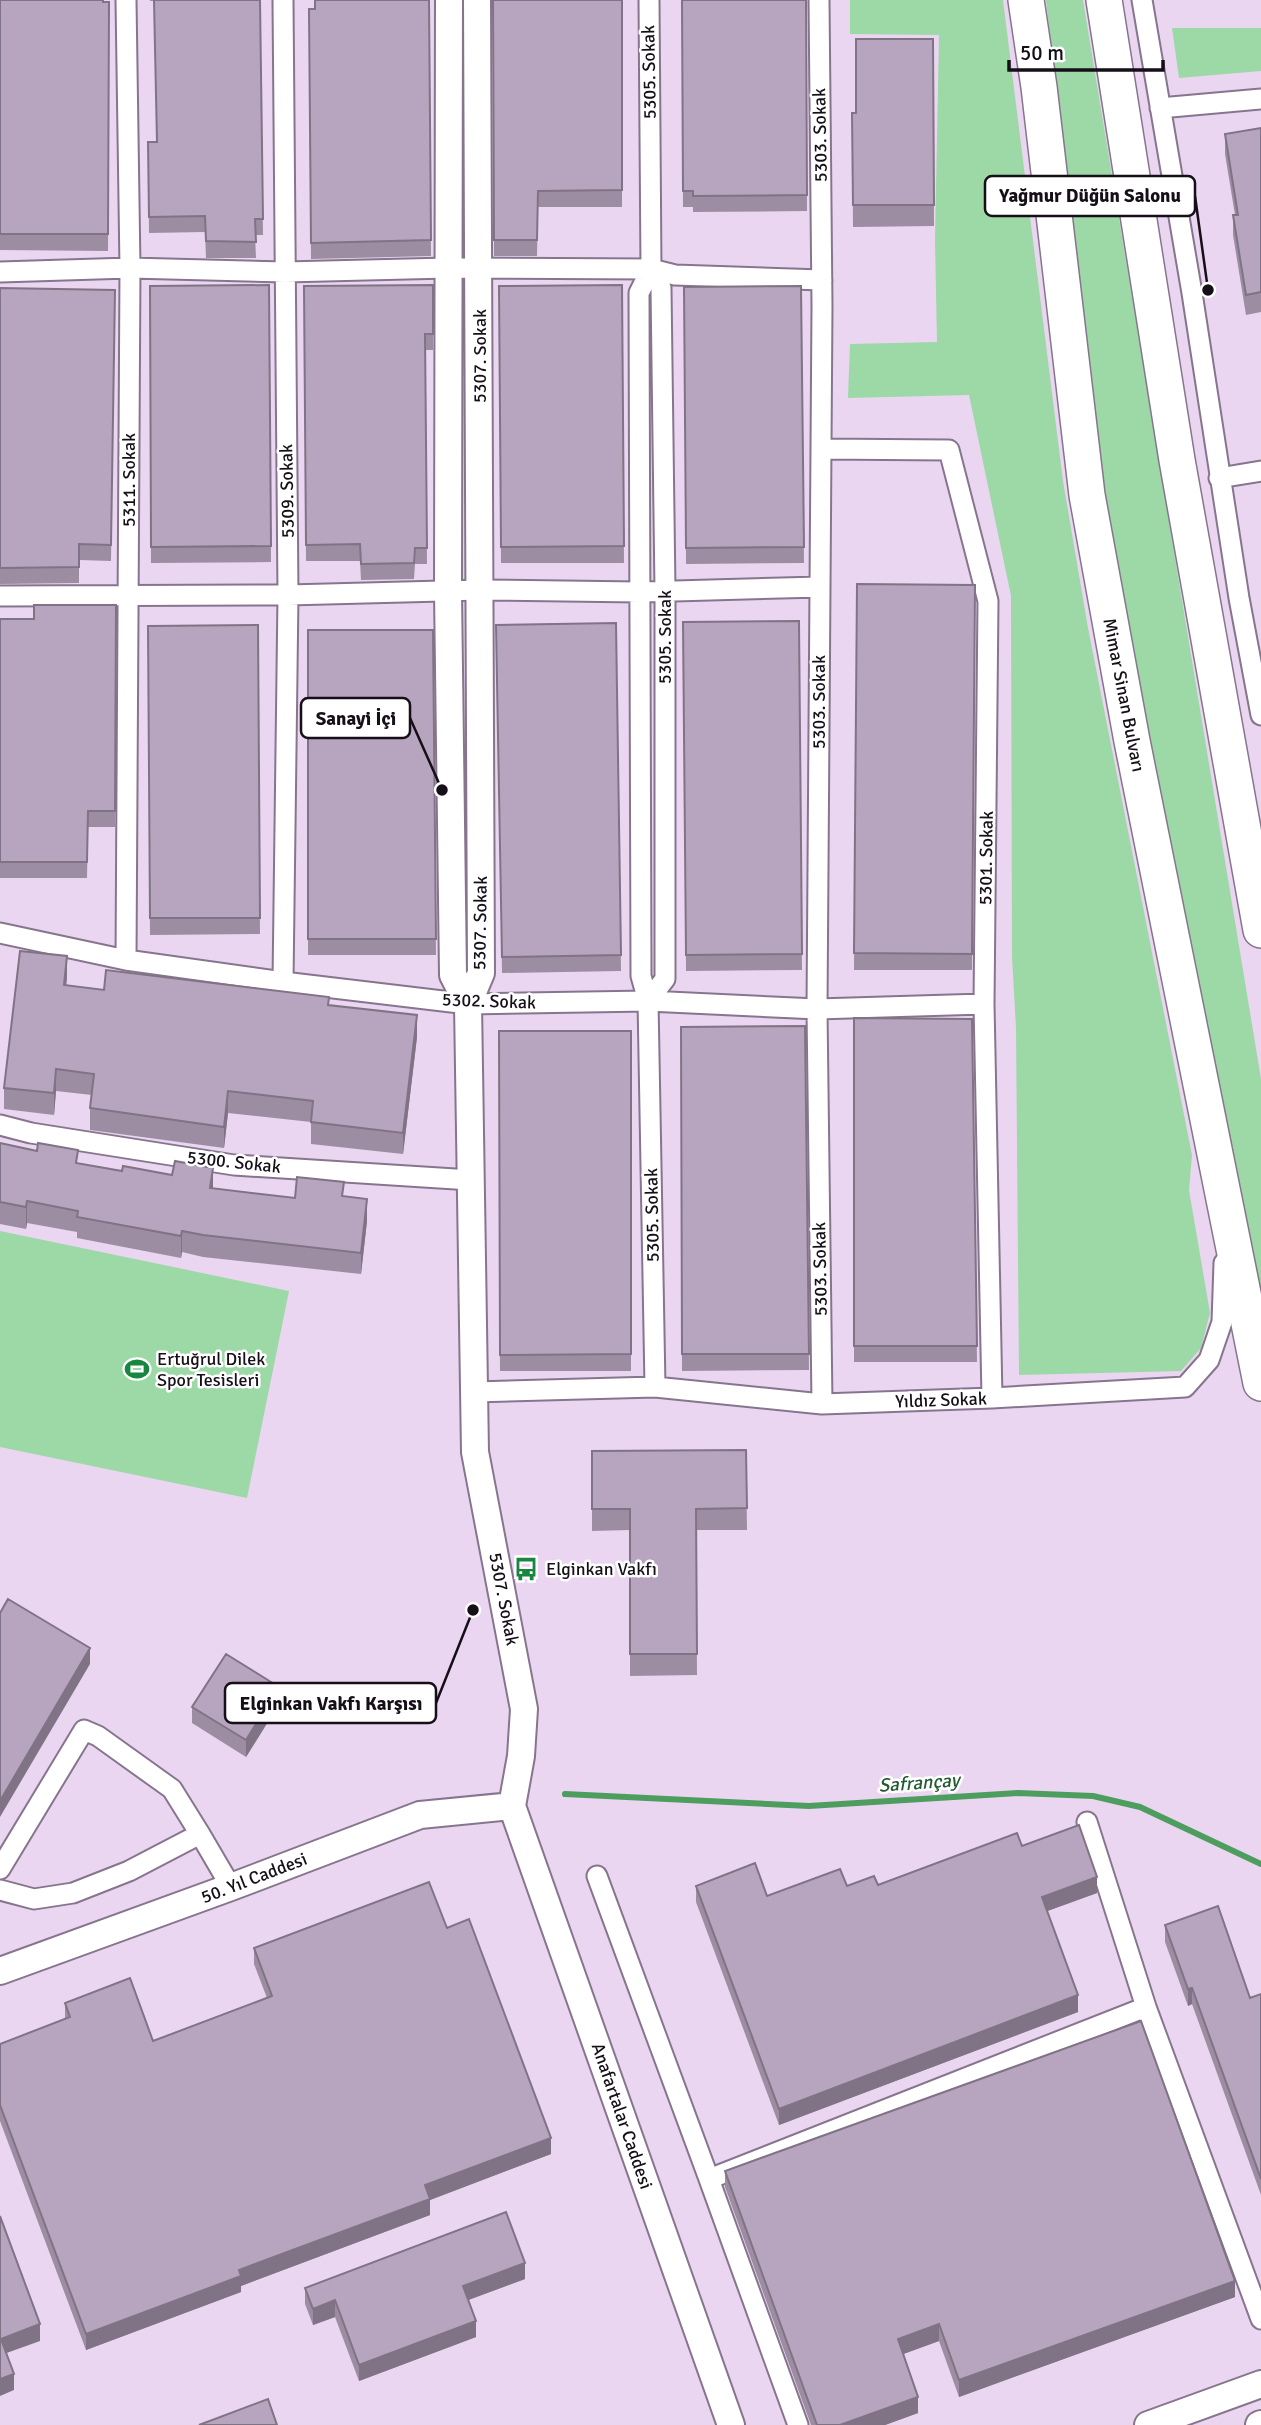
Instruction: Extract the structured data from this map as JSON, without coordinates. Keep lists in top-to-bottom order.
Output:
{
  "streets": {
    "highway": ["Mimar Sinan Bulvarı"],
    "street": [
      "5305. Sokak",
      "5303. Sokak",
      "5307. Sokak",
      "5311. Sokak",
      "5309. Sokak",
      "5301. Sokak",
      "5302. Sokak",
      "5300. Sokak",
      "Yıldız Sokak",
      "50. Yıl Caddesi",
      "Anafartalar Caddesi"
    ]
  },
  "crossings": [
    ["5305. Sokak", "5302. Sokak"],
    ["5305. Sokak", "Yıldız Sokak"],
    ["5303. Sokak", "5301. Sokak"],
    ["5303. Sokak", "5302. Sokak"],
    ["5303. Sokak", "Yıldız Sokak"],
    ["5307. Sokak", "5302. Sokak"],
    ["5307. Sokak", "5300. Sokak"],
    ["5307. Sokak", "Yıldız Sokak"],
    ["5307. Sokak", "50. Yıl Caddesi"],
    ["5307. Sokak", "Anafartalar Caddesi"],
    ["5311. Sokak", "5302. Sokak"],
    ["5309. Sokak", "5302. Sokak"],
    ["Mimar Sinan Bulvarı", "Yıldız Sokak"],
    ["5301. Sokak", "5302. Sokak"],
    ["5301. Sokak", "Yıldız Sokak"],
    ["50. Yıl Caddesi", "Anafartalar Caddesi"]
  ],
  "water": ["Safrançay"],
  "places": {
    "other": ["Yağmur Düğün Salonu", "Sanayi İçi", "Elginkan Vakfı Karşısı"],
    "sports": ["Ertuğrul Dilek Spor Tesisleri"],
    "bus stop": ["Elginkan Vakfı"]
  },
  "scale_bar": "50 m"
}
